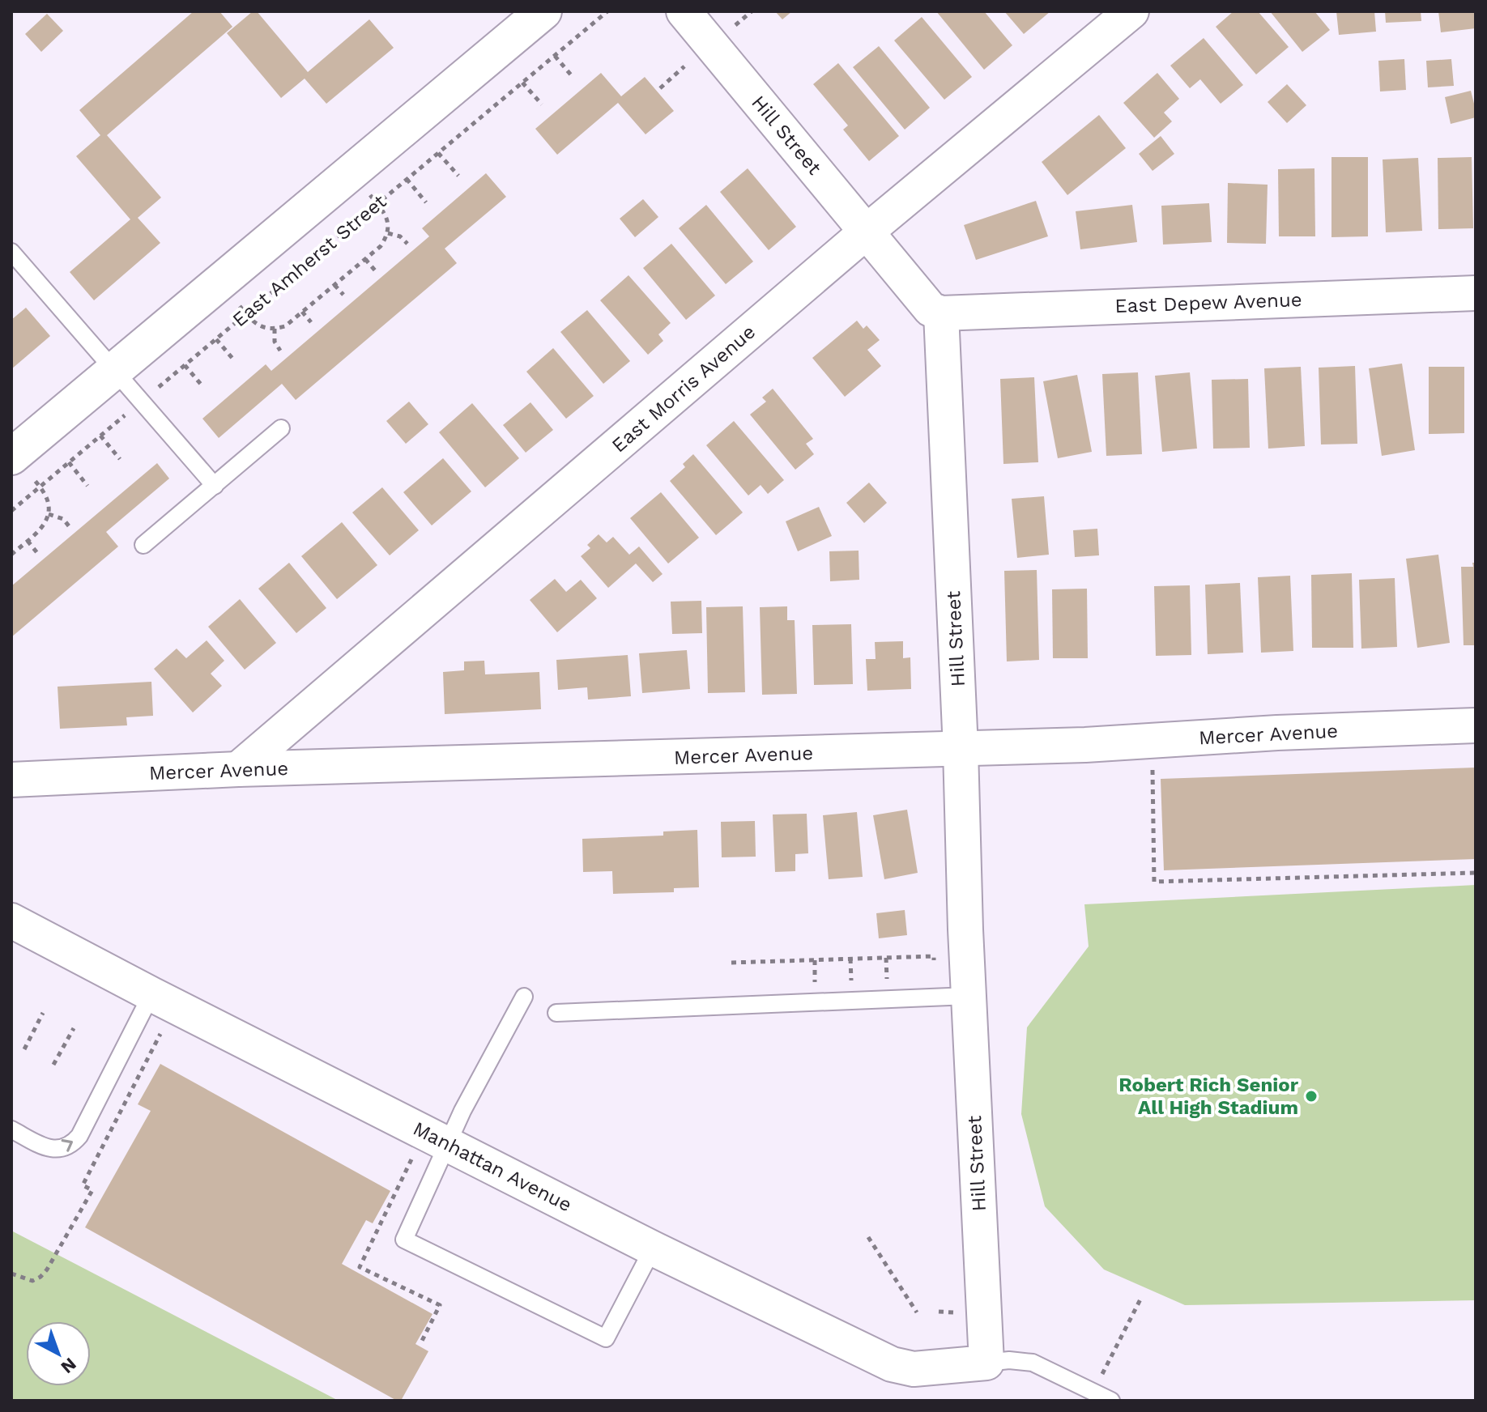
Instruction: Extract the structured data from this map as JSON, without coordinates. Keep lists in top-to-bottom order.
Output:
{
  "streets": {
    "street": [
      "Hill Street",
      "East Depew Avenue",
      "East Morris Avenue",
      "Mercer Avenue",
      "Manhattan Avenue"
    ],
    "path": ["East Amherst Street"]
  },
  "crossings": [
    ["Hill Street", "East Depew Avenue"],
    ["Hill Street", "East Morris Avenue"],
    ["Hill Street", "Mercer Avenue"],
    ["Hill Street", "Manhattan Avenue"],
    ["East Morris Avenue", "Mercer Avenue"]
  ],
  "places": ["Robert Rich Senior All High Stadium"],
  "north": "bottom right"
}
